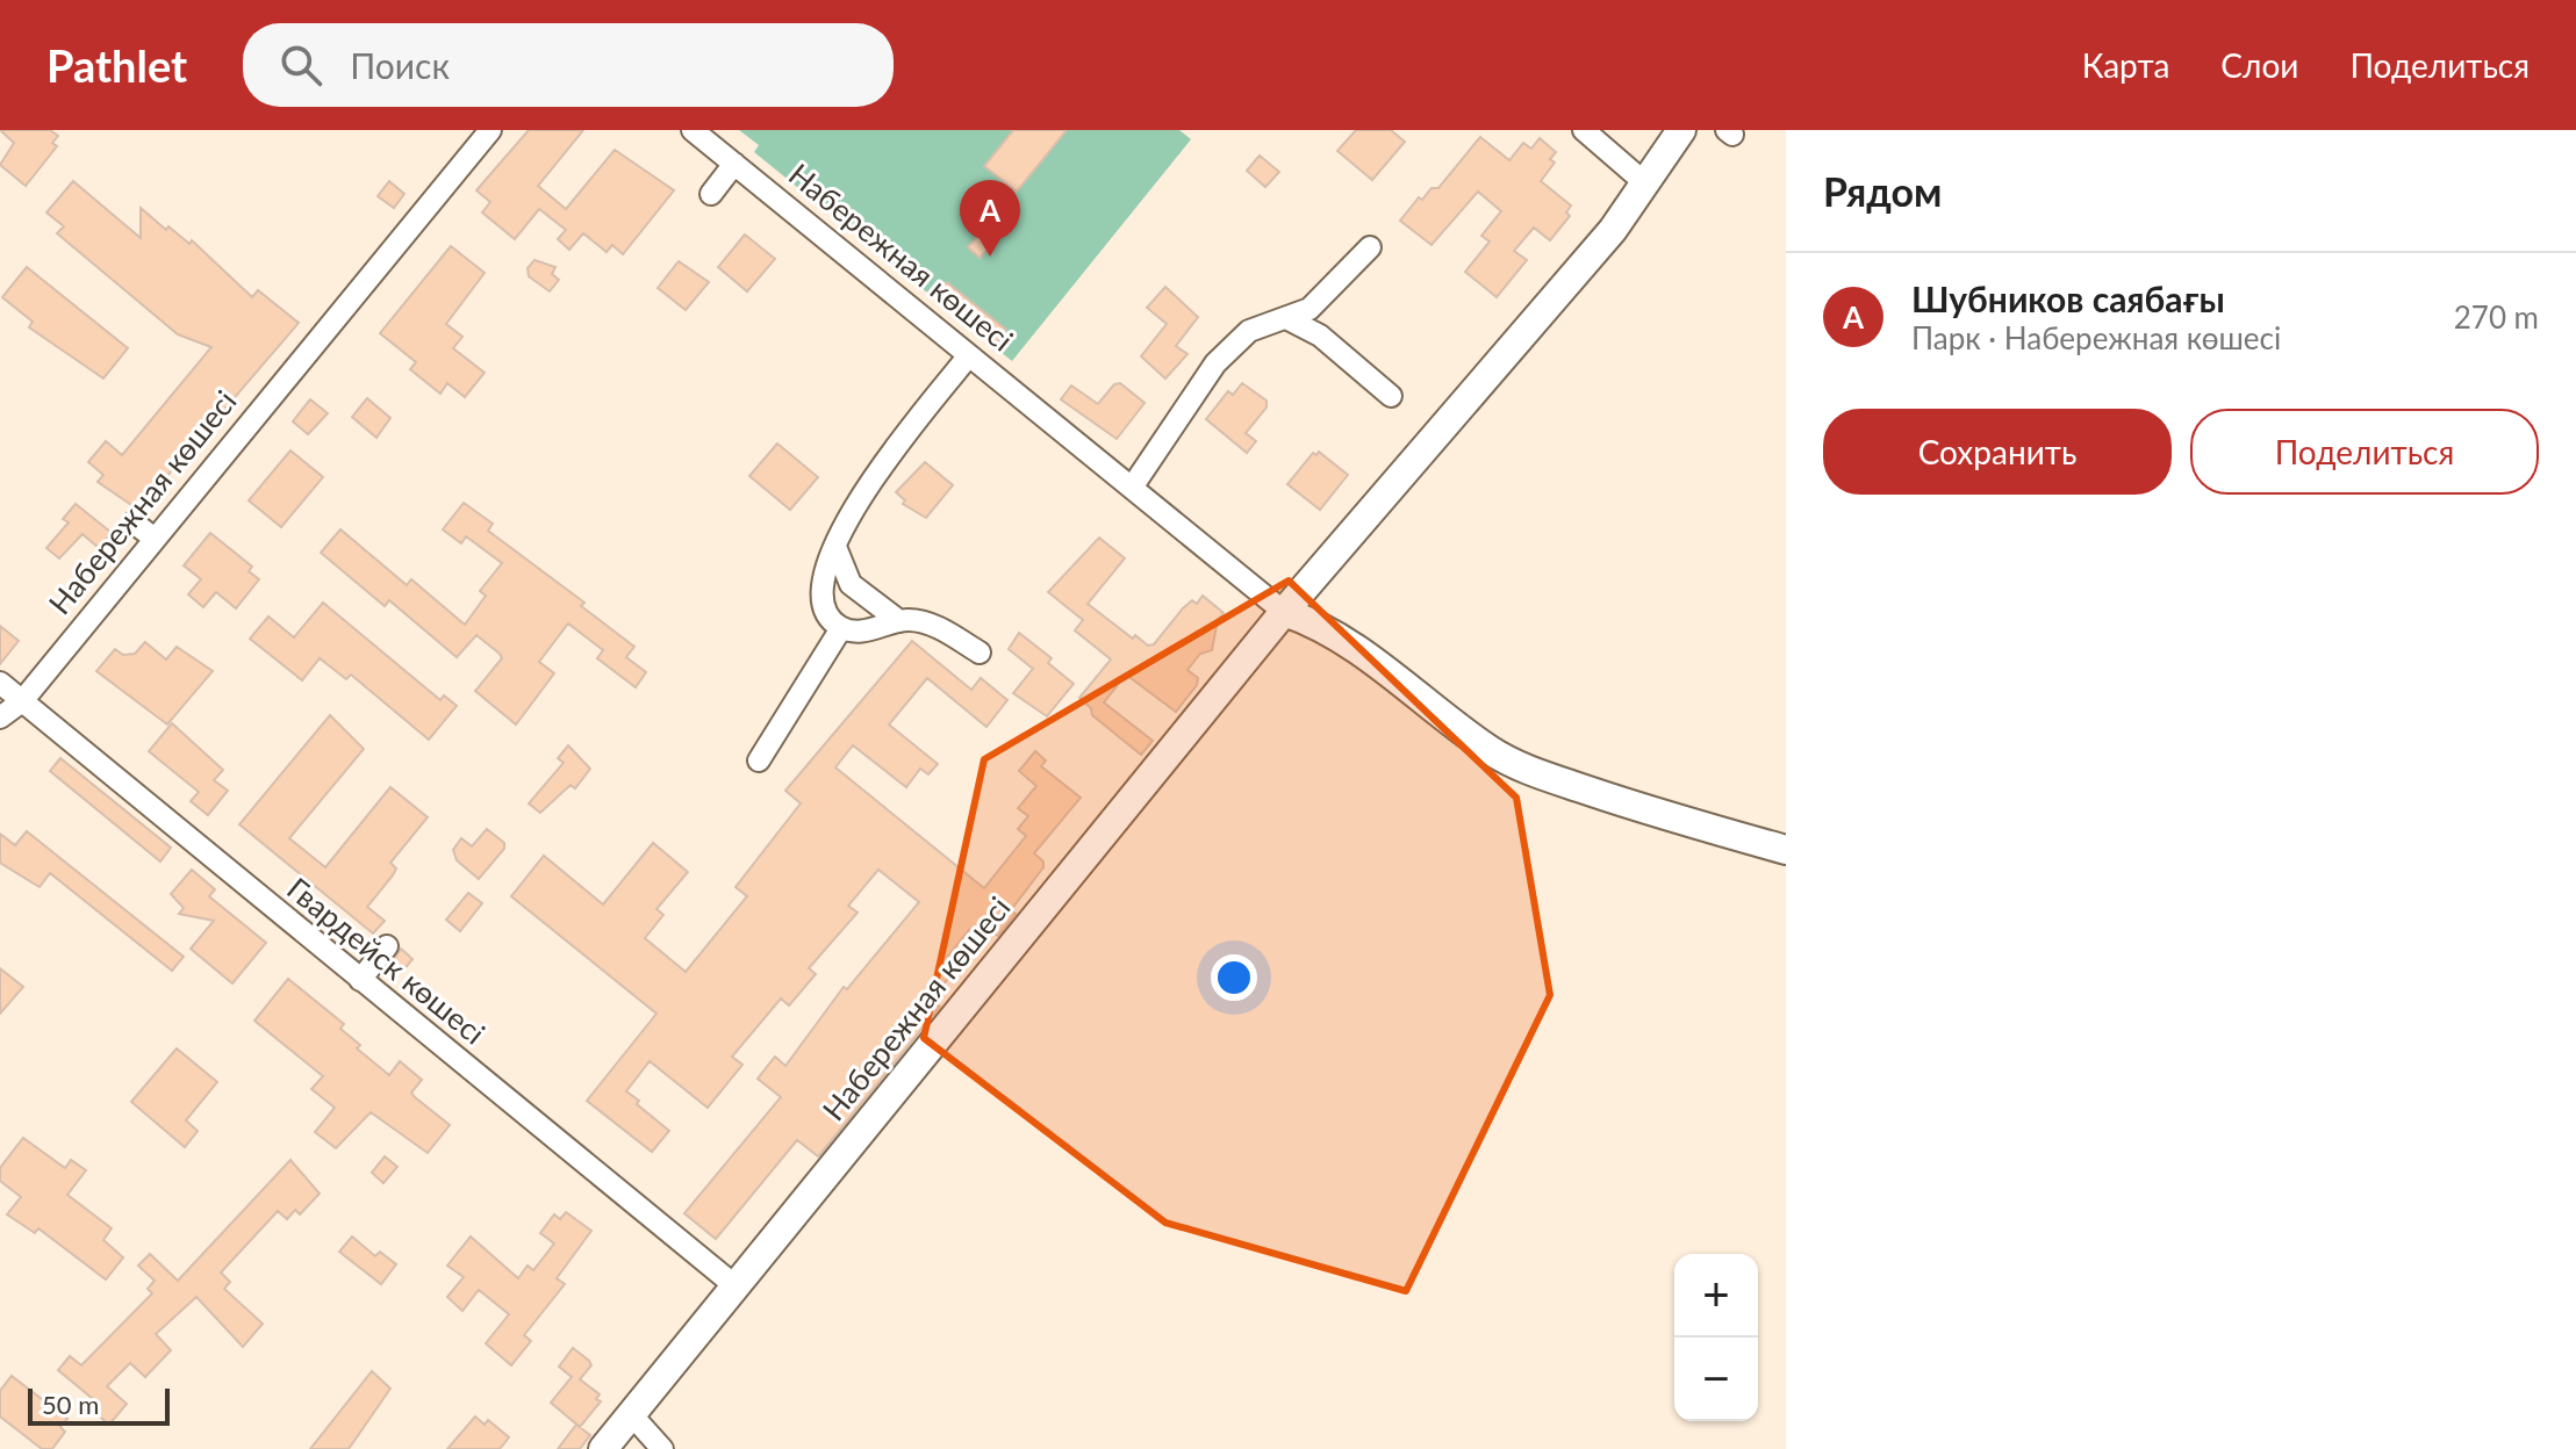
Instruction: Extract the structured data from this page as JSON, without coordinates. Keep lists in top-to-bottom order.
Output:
{
  "streets": {
    "street": ["Набережная көшесі", "Гвардейск көшесі"]
  },
  "crossings": [
    ["Набережная көшесі", "Гвардейск көшесі"]
  ],
  "scale_bar": "50 m",
  "page": {
    "header": "Pathlet",
    "search": "Поиск",
    "nav": ["Карта", "Слои", "Поделиться"],
    "heading": "Рядом",
    "pins": "A",
    "list": [
      {
        "mark": "A",
        "name": "Шубников саябағы",
        "note": "Парк · Набережная көшесі",
        "value": "270 m"
      }
    ],
    "buttons": ["Сохранить", "Поделиться"],
    "map_buttons": ["+", "−"],
    "scale": "50 m"
  }
}
